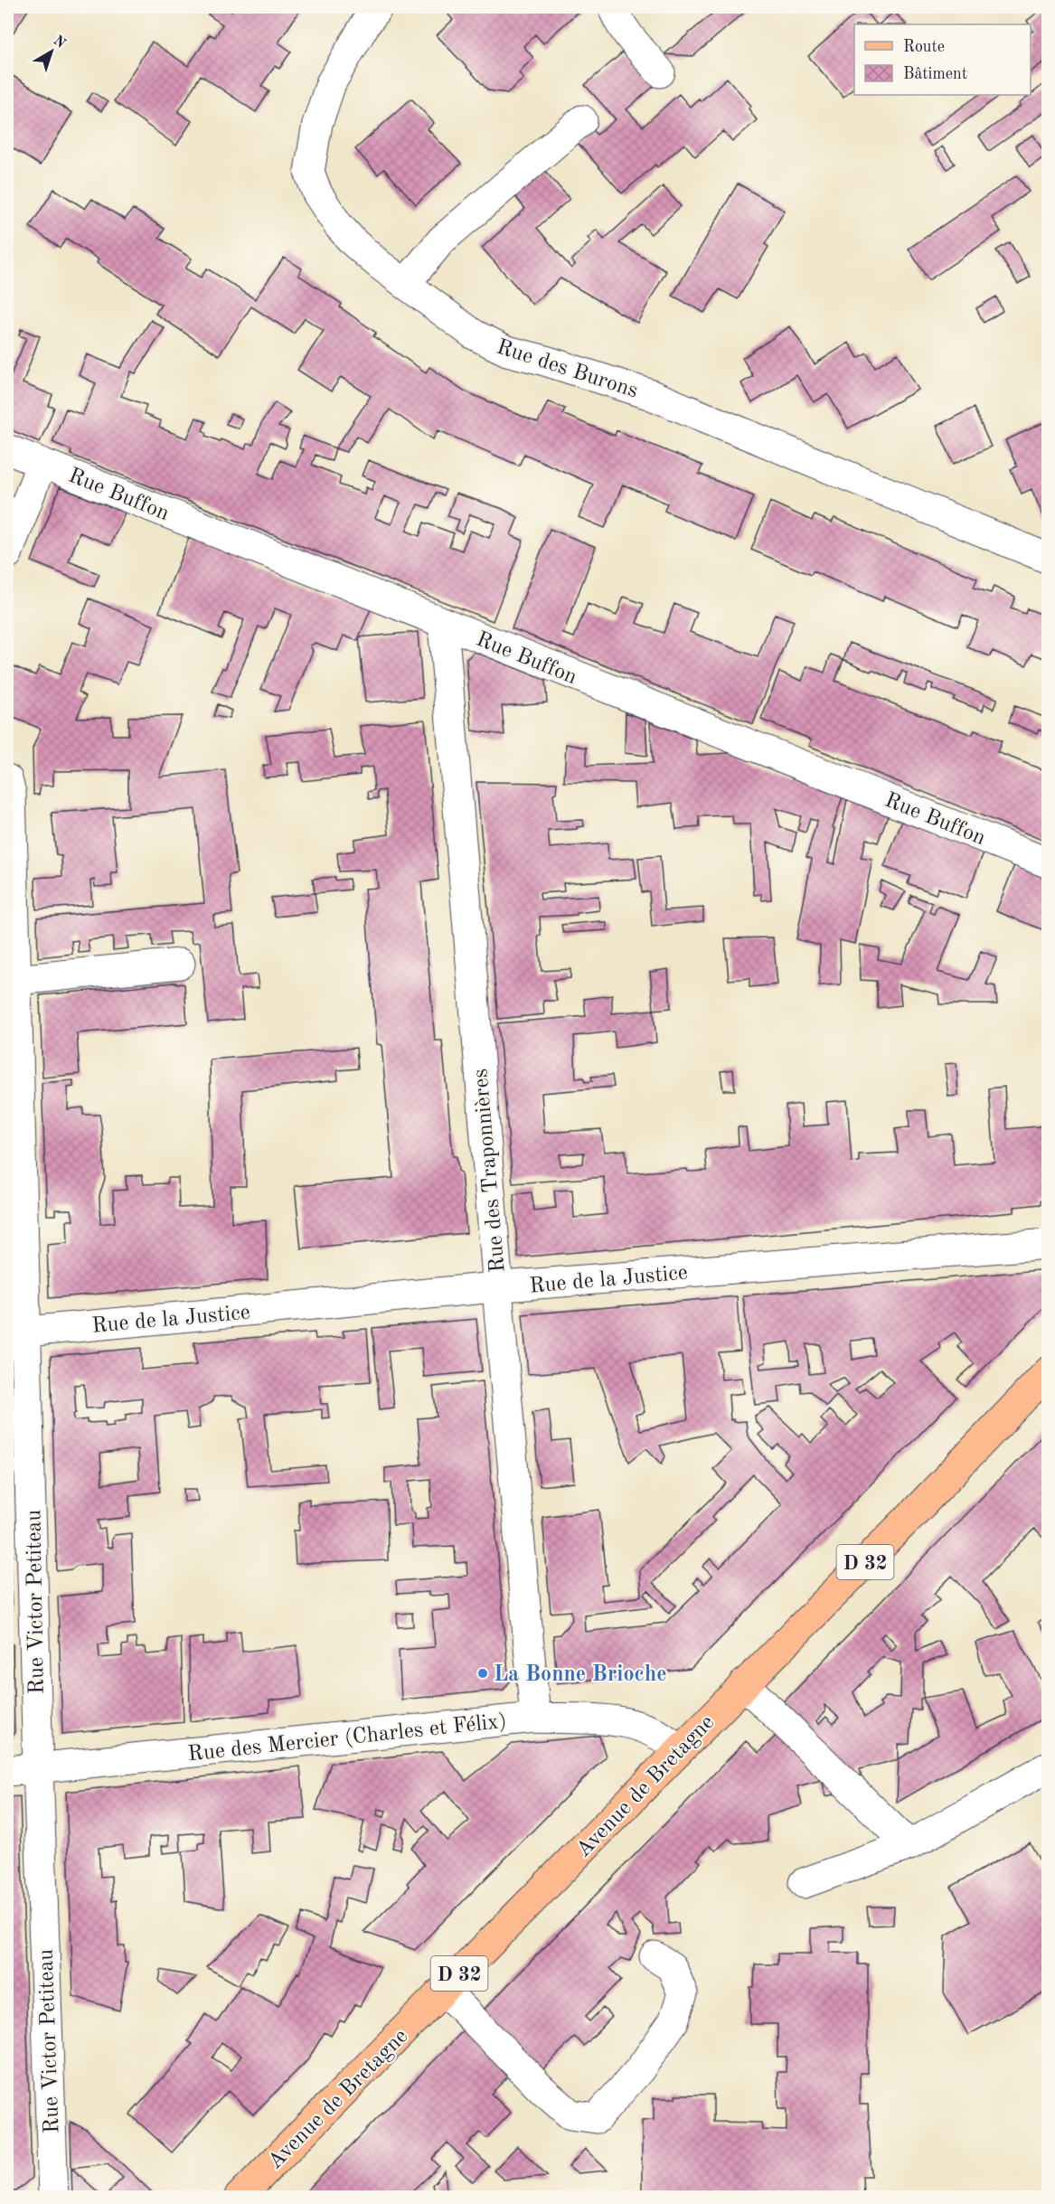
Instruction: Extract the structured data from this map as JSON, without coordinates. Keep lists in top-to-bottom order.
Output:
{
  "streets": {
    "main road": ["D 32", "Avenue de Bretagne"],
    "street": [
      "Rue des Burons",
      "Rue Buffon",
      "Rue des Traponnières",
      "Rue de la Justice",
      "Rue Victor Petiteau",
      "Rue des Mercier (Charles et Félix)"
    ]
  },
  "crossings": [
    ["Rue Buffon", "Rue des Traponnières"],
    ["Rue des Traponnières", "Rue de la Justice"],
    ["Rue des Traponnières", "Rue des Mercier (Charles et Félix)"],
    ["Rue de la Justice", "Rue Victor Petiteau"],
    ["Rue Victor Petiteau", "Rue des Mercier (Charles et Félix)"],
    ["Rue des Mercier (Charles et Félix)", "Avenue de Bretagne"]
  ],
  "places": ["La Bonne Brioche"],
  "legend": ["Route", "Bâtiment"],
  "north": "top right"
}
